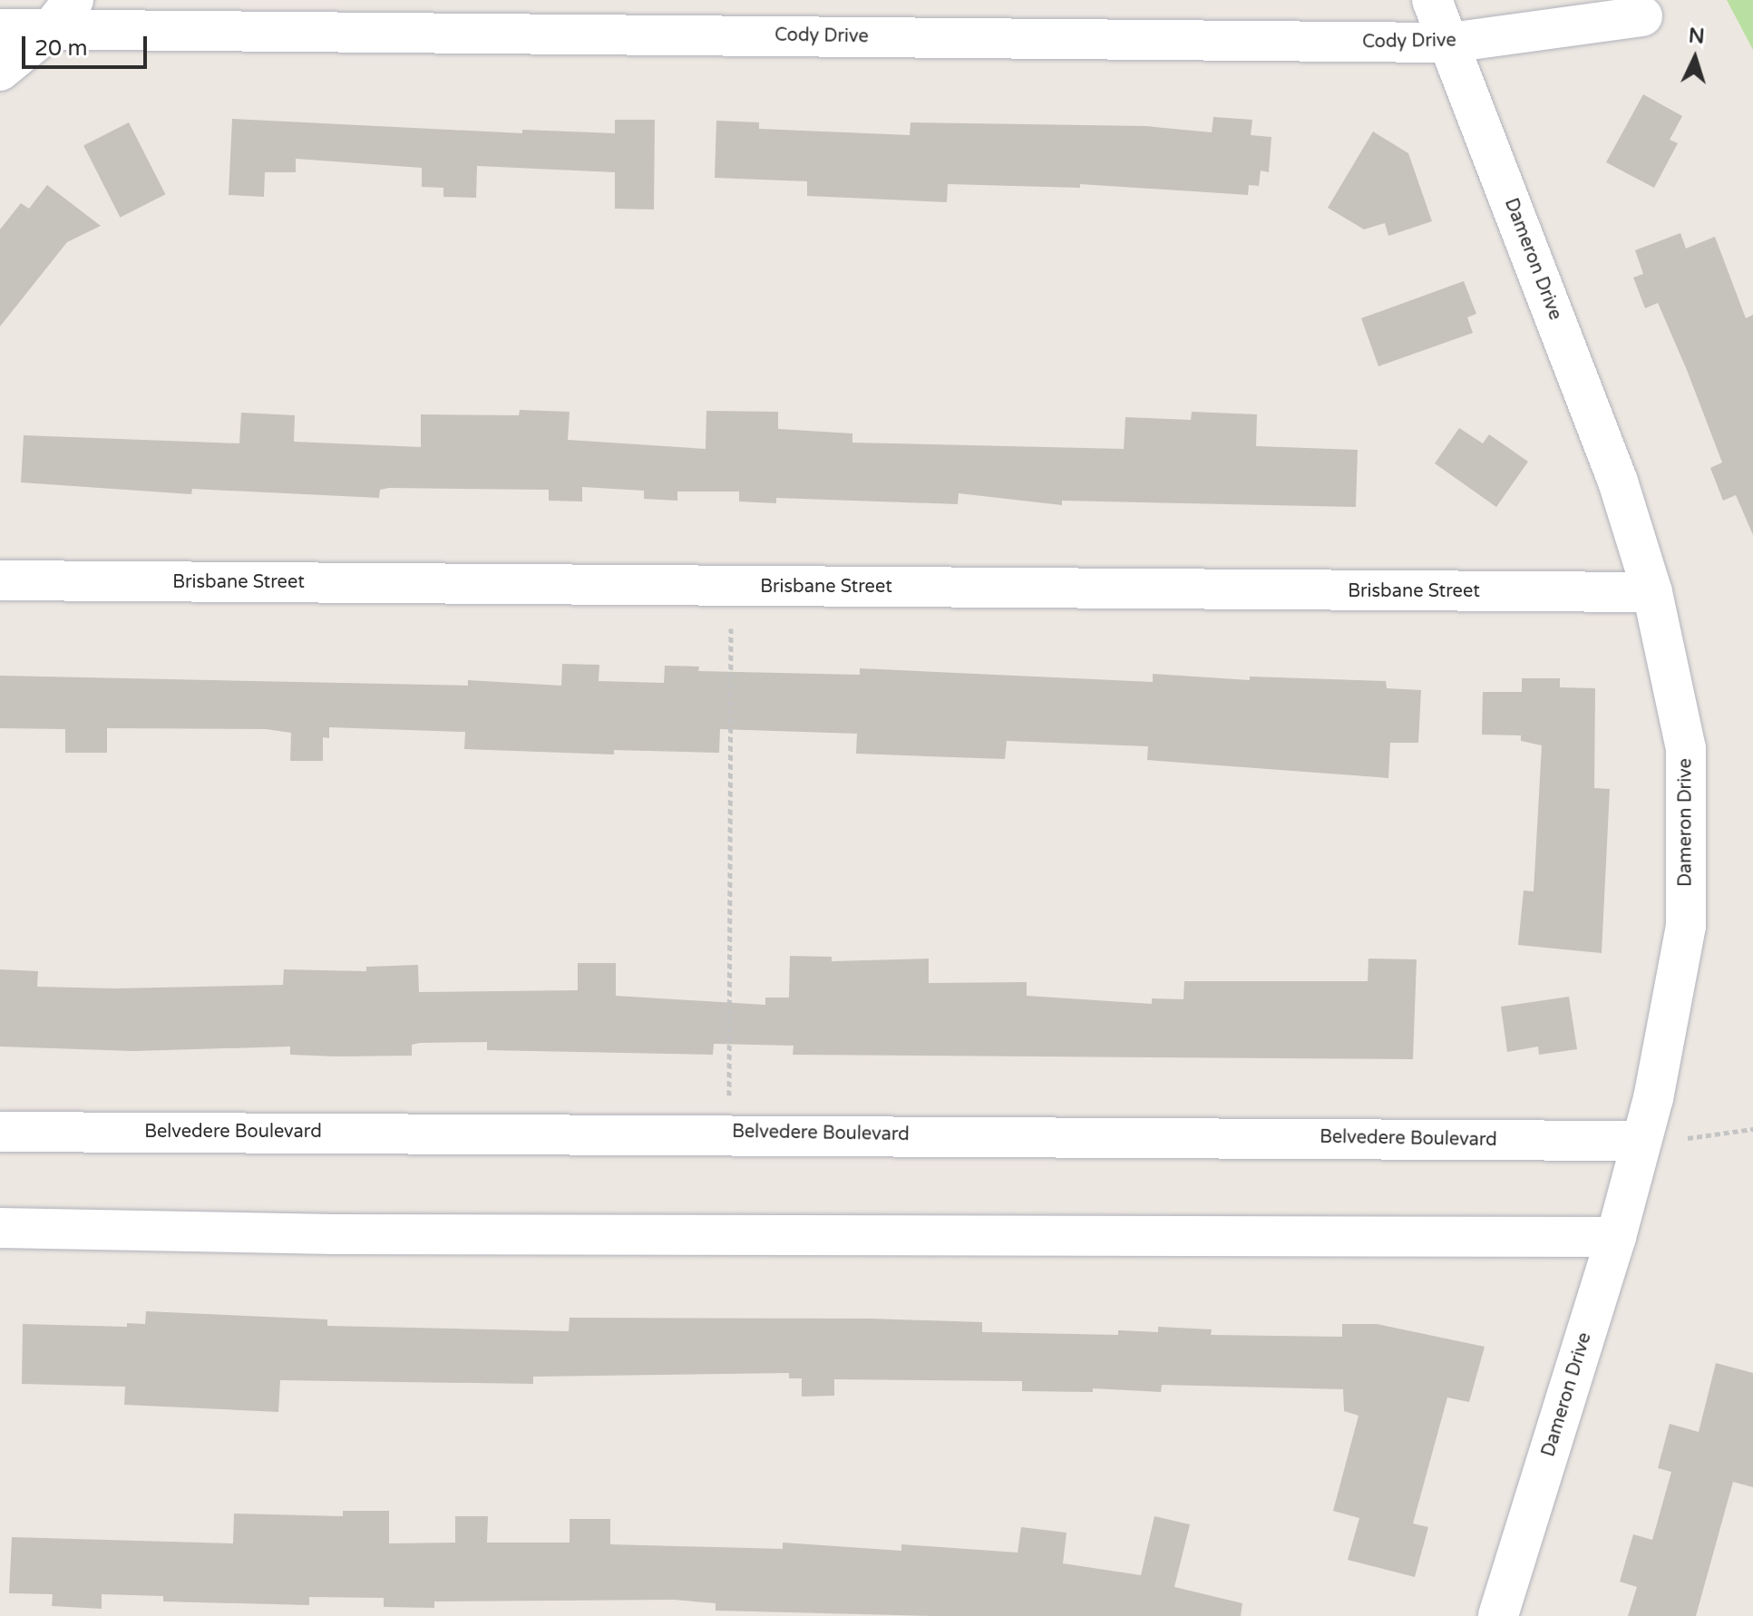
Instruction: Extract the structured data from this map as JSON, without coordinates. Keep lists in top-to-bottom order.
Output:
{
  "streets": {
    "street": [
      "Cody Drive",
      "Dameron Drive",
      "Brisbane Street",
      "Belvedere Boulevard"
    ]
  },
  "crossings": [
    ["Cody Drive", "Dameron Drive"],
    ["Dameron Drive", "Brisbane Street"],
    ["Dameron Drive", "Belvedere Boulevard"]
  ],
  "scale_bar": "20 m",
  "north": "top"
}
